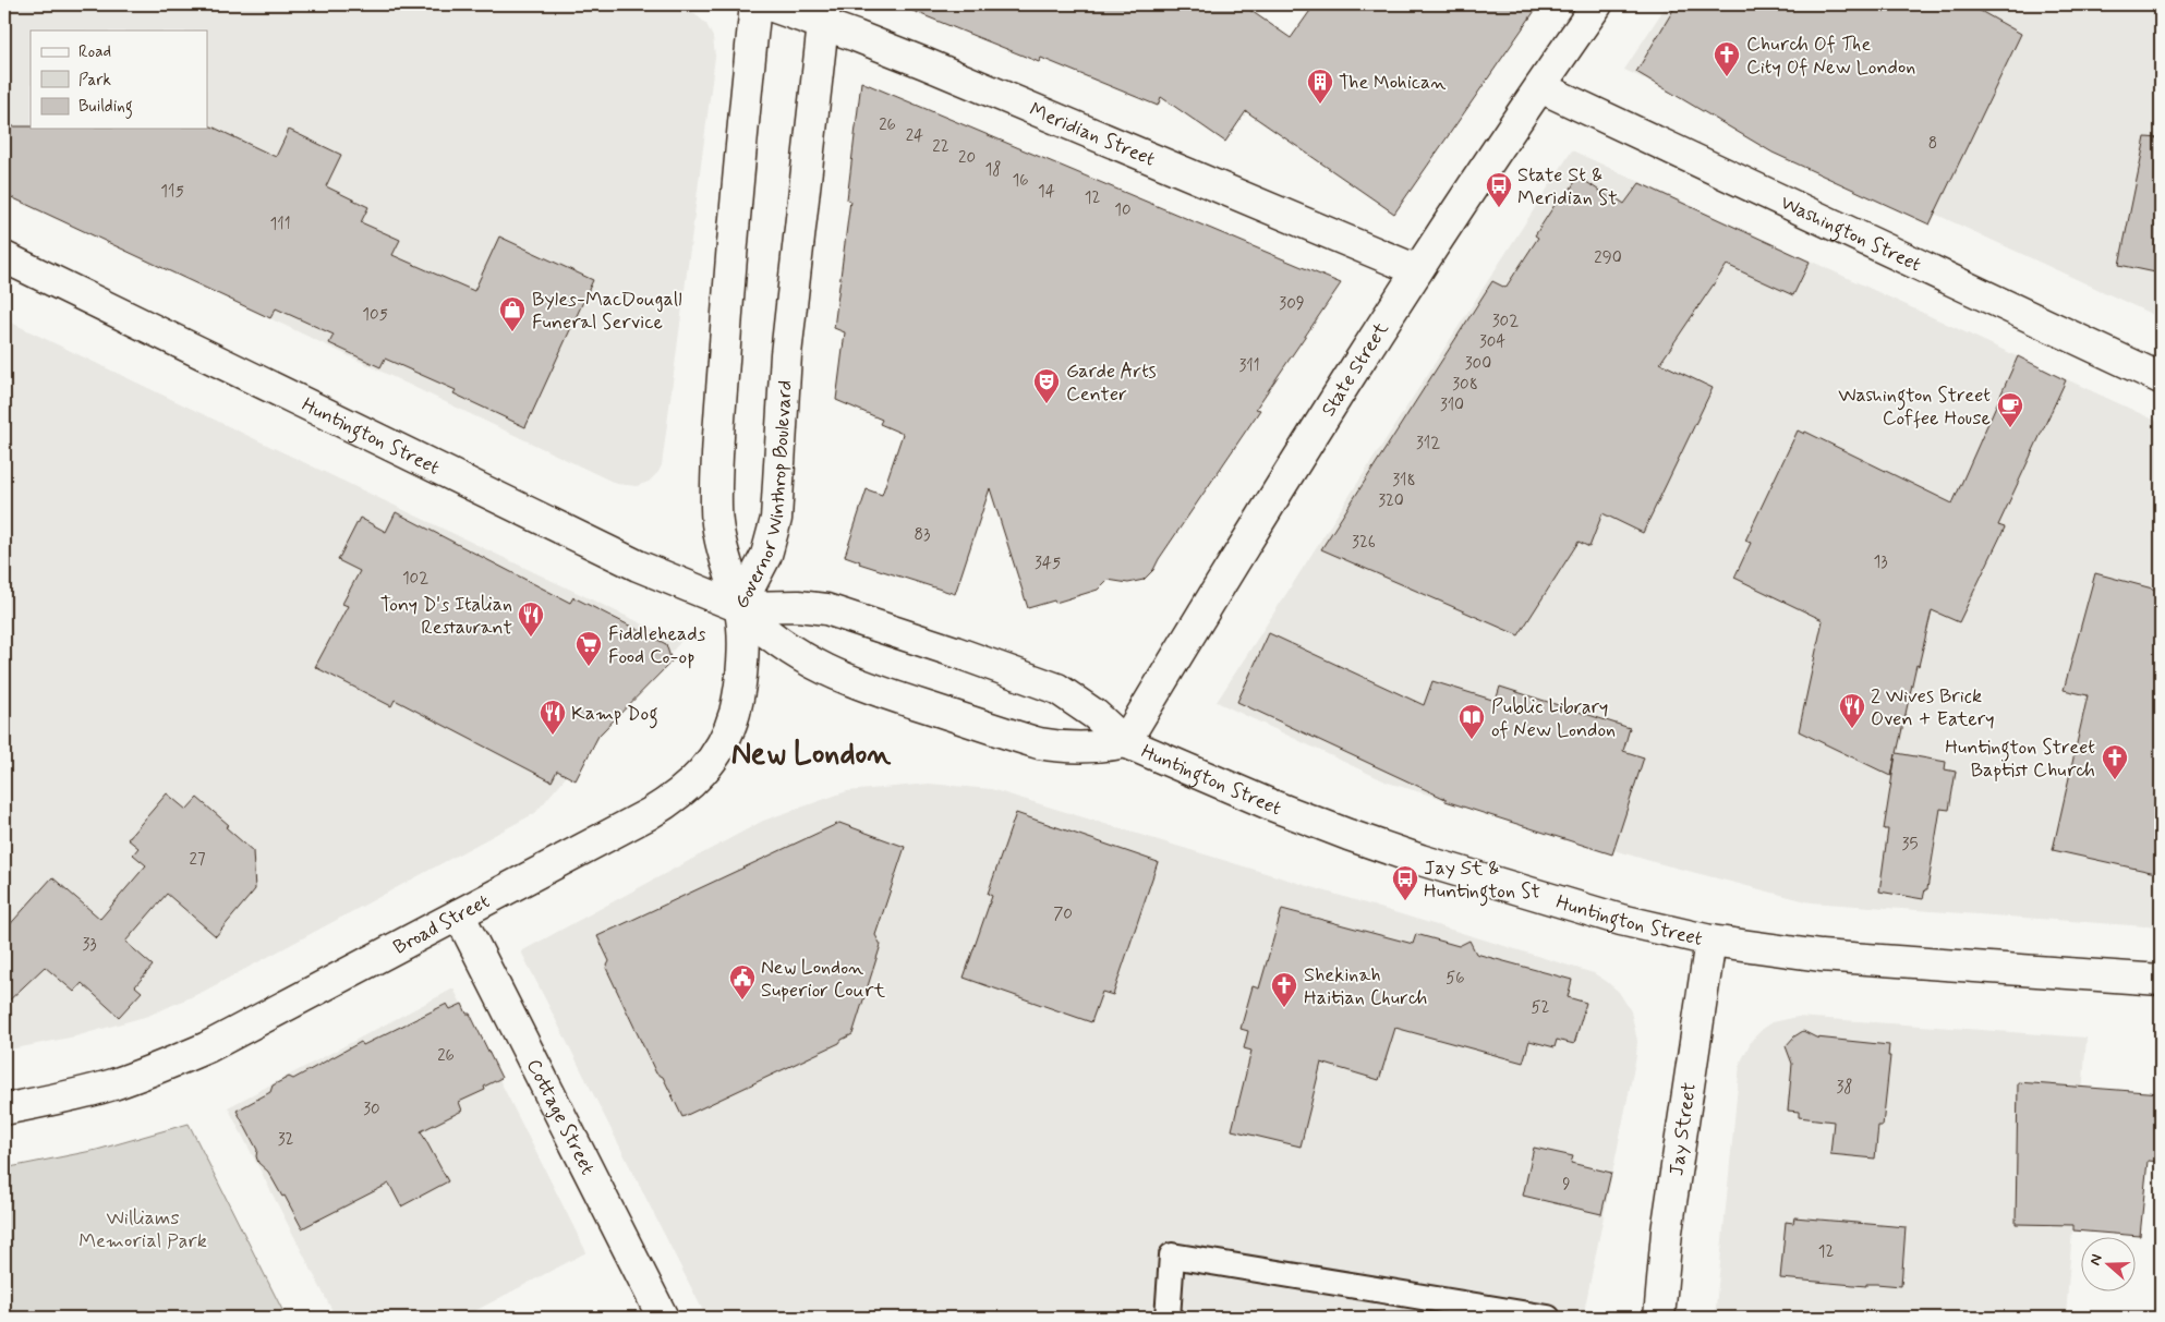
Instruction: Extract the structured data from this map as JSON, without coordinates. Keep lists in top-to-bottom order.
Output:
{
  "streets": {
    "main road": [
      "Meridian Street",
      "Washington Street",
      "State Street",
      "Huntington Street",
      "Governor Winthrop Boulevard",
      "Broad Street",
      "Cottage Street",
      "Jay Street"
    ]
  },
  "crossings": [
    ["Meridian Street", "State Street"],
    ["Meridian Street", "Governor Winthrop Boulevard"],
    ["Washington Street", "State Street"],
    ["State Street", "Huntington Street"],
    ["Huntington Street", "Governor Winthrop Boulevard"],
    ["Huntington Street", "Broad Street"],
    ["Huntington Street", "Jay Street"],
    ["Governor Winthrop Boulevard", "Broad Street"],
    ["Broad Street", "Cottage Street"]
  ],
  "districts": ["New London"],
  "parks": ["Williams Memorial Park"],
  "places": {
    "church": ["Church Of The City Of New London", "Huntington Street Baptist Church", "Shekinah Haitian Church"],
    "building": ["The Mohican"],
    "bus stop": ["State St & Meridian St", "Jay St & Huntington St"],
    "shop": ["Byles-MacDougall Funeral Service"],
    "theatre": ["Garde Arts Center"],
    "cafe": ["Washington Street Coffee House"],
    "restaurant": ["Tony D's Italian Restaurant", "2 Wives Brick Oven + Eatery", "Kamp Dog"],
    "supermarket": ["Fiddleheads Food Co-op"],
    "library": ["Public Library of New London"],
    "public building": ["New London Superior Court"]
  },
  "house_numbers": [
    "26",
    "24",
    "8",
    "22",
    "20",
    "18",
    "16",
    "115",
    "14",
    "12",
    "10",
    "111",
    "290",
    "309",
    "105",
    "302",
    "304",
    "300",
    "311",
    "308",
    "310",
    "312",
    "318",
    "320",
    "83",
    "326",
    "13",
    "345",
    "102",
    "35",
    "27",
    "70",
    "33",
    "56",
    "52",
    "26",
    "38",
    "30",
    "32",
    "9",
    "12"
  ],
  "legend": ["Road", "Park", "Building"],
  "north": "left"
}
